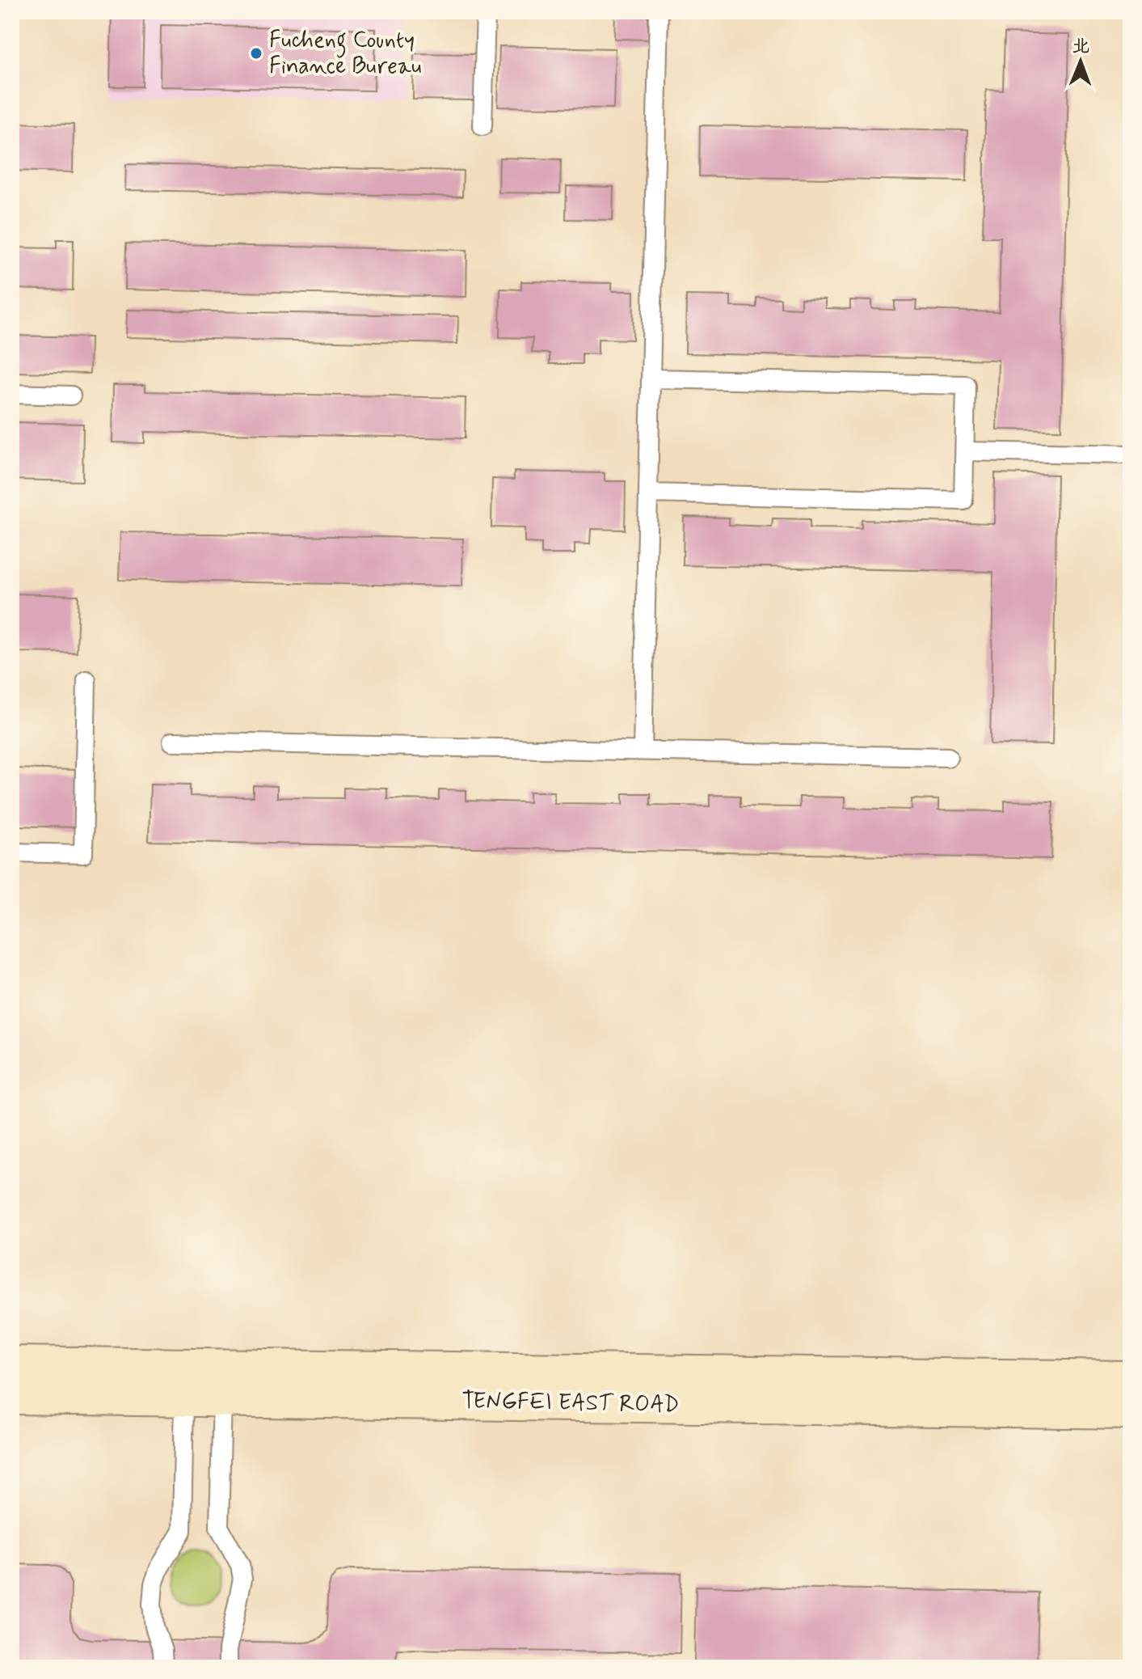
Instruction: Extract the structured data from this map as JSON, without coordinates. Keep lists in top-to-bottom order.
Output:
{
  "streets": {
    "street": ["TENGFEI EAST ROAD"]
  },
  "places": ["Fucheng County Finance Bureau"],
  "north": "top"
}
